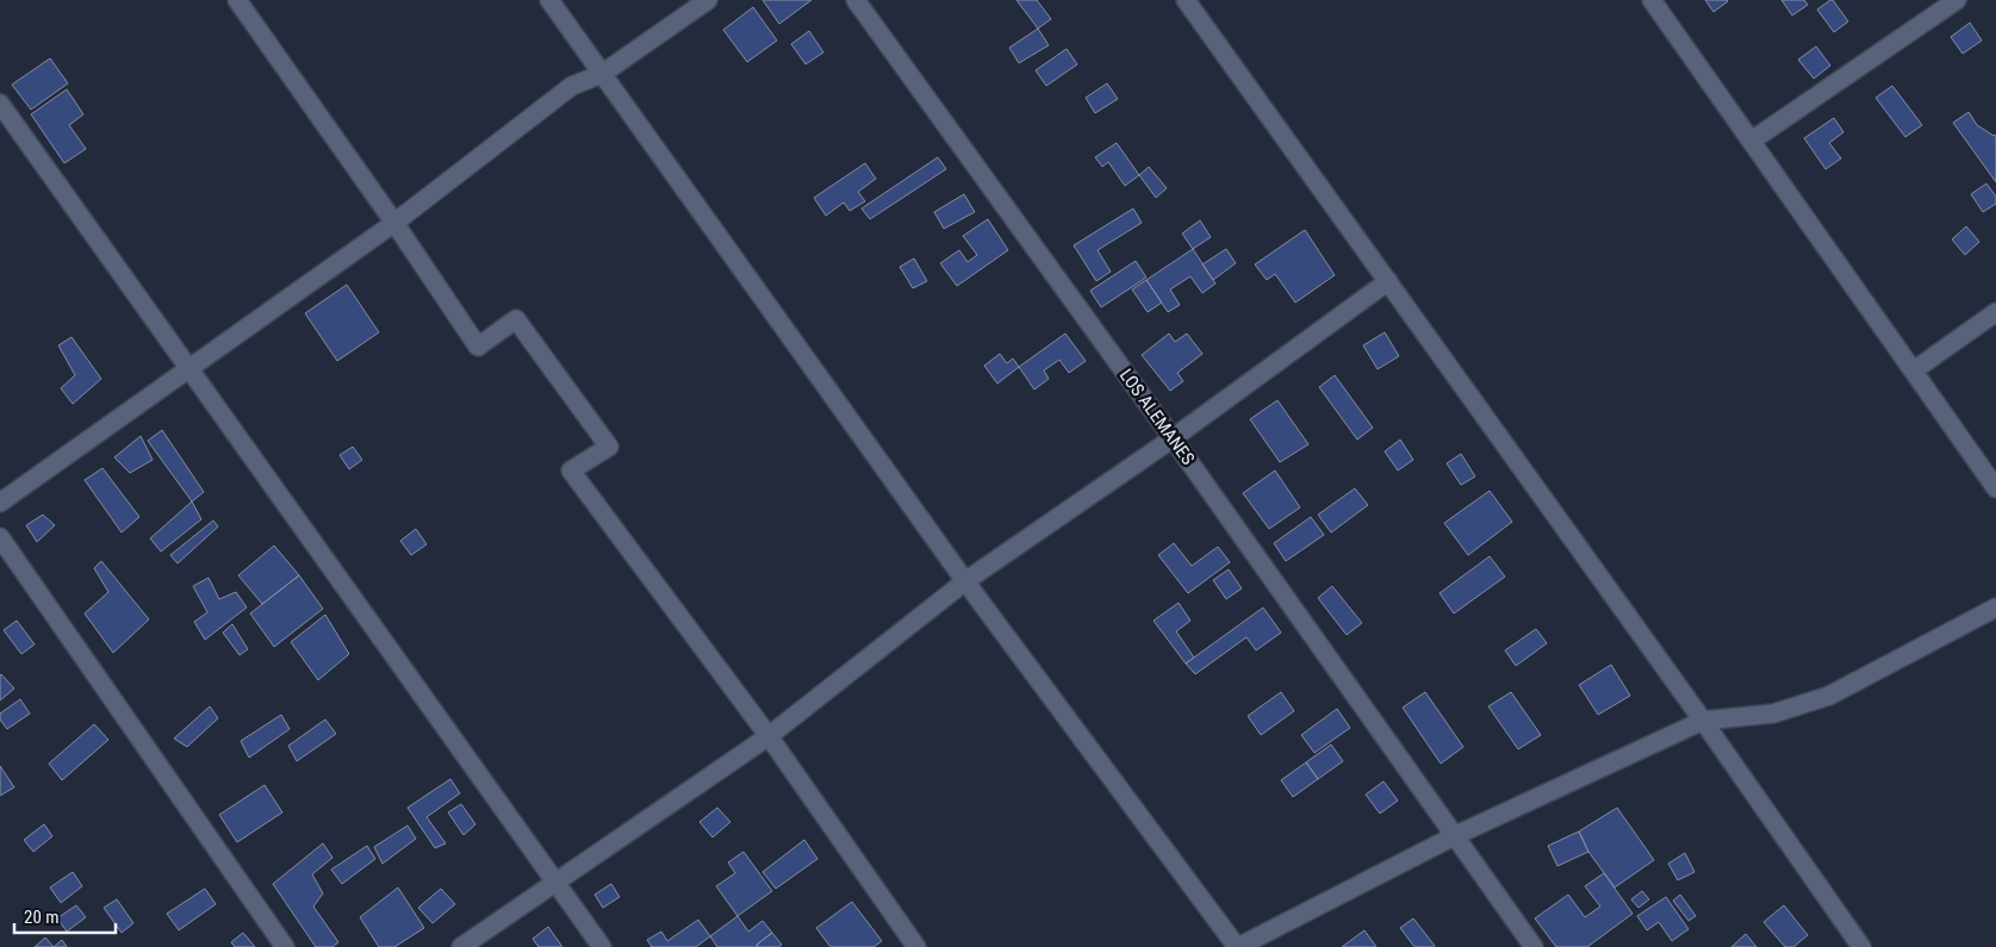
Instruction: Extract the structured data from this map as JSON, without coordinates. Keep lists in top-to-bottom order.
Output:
{
  "streets": {
    "street": ["LOS ALEMANES"]
  },
  "scale_bar": "20 m"
}
